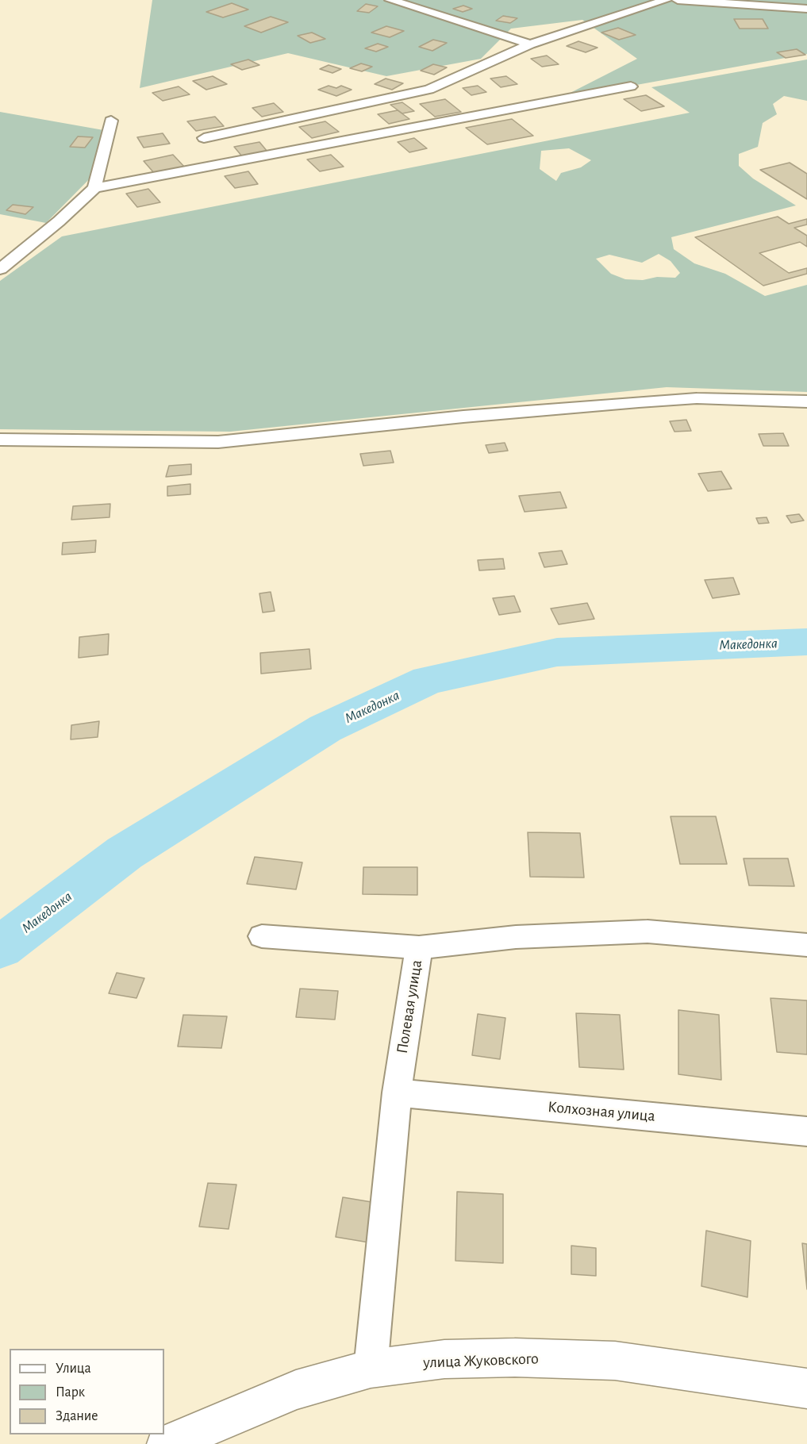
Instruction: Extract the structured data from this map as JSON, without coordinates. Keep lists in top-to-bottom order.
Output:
{
  "streets": {
    "main road": ["улица Жуковского"],
    "street": ["Полевая улица", "Колхозная улица"]
  },
  "crossings": [
    ["Полевая улица", "Колхозная улица"],
    ["Полевая улица", "улица Жуковского"]
  ],
  "water": ["Македонка"],
  "legend": ["Улица", "Парк", "Здание"]
}
